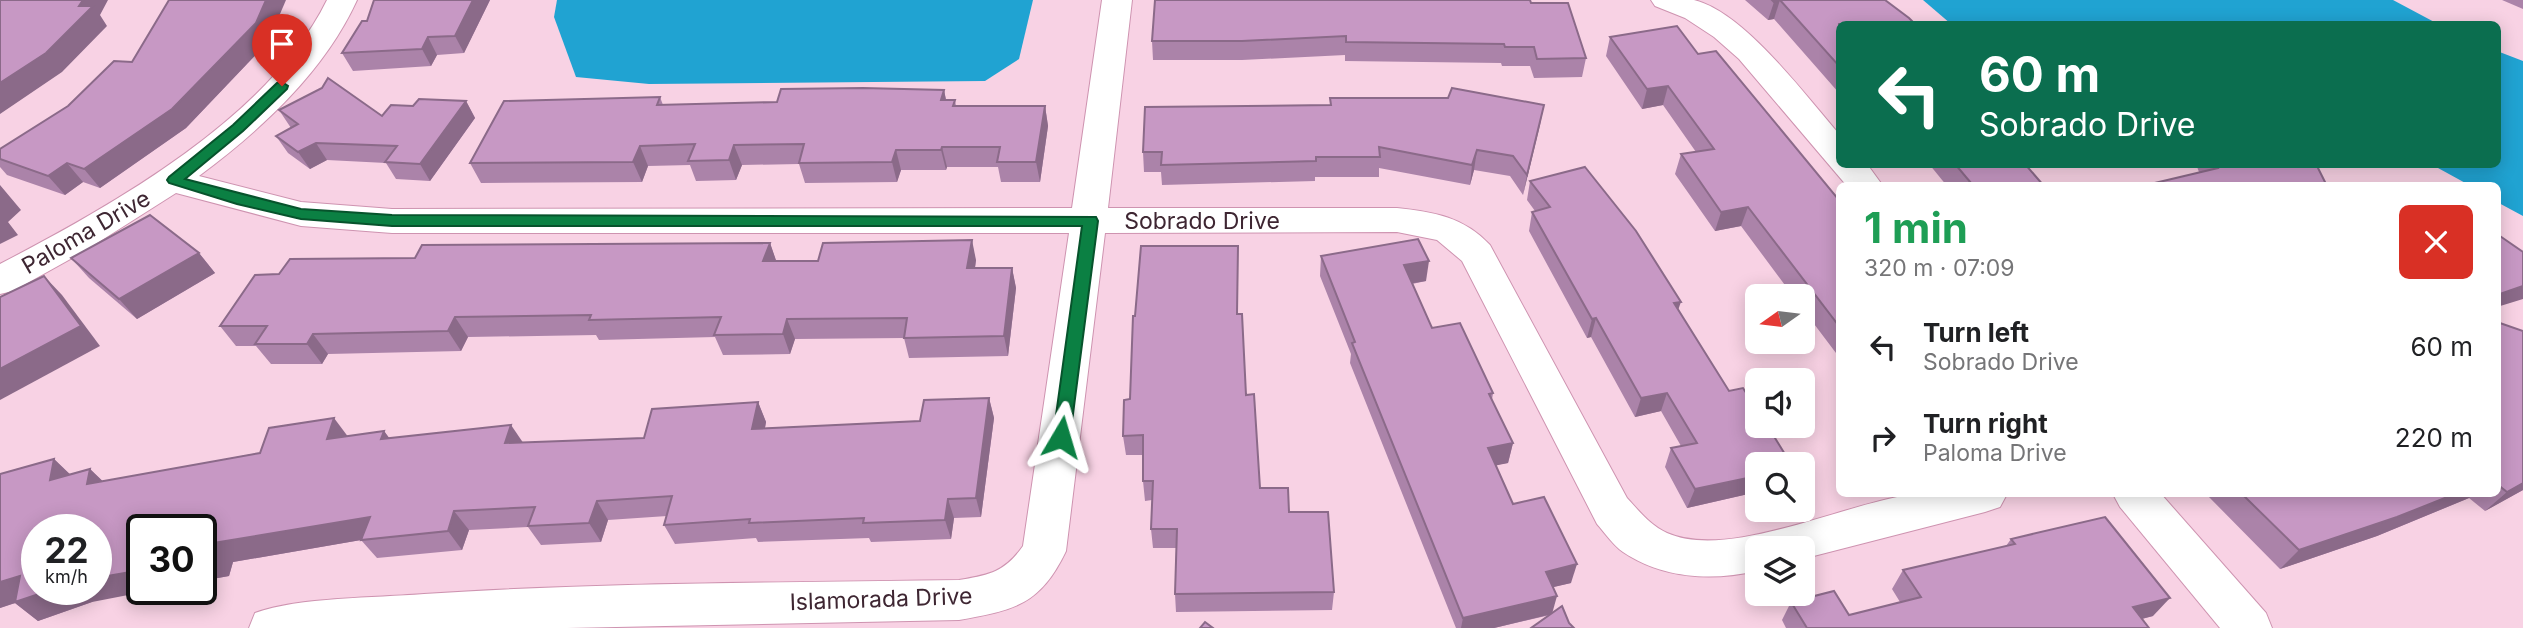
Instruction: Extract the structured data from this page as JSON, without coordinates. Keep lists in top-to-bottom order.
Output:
{
  "streets": {
    "street": ["Sobrado Drive", "Paloma Drive", "Islamorada Drive"]
  },
  "crossings": [
    ["Sobrado Drive", "Paloma Drive"],
    ["Sobrado Drive", "Islamorada Drive"]
  ],
  "north": "left",
  "page": {
    "turn": ["60 m", "Sobrado Drive"],
    "heading": ["1 min", "320 m · 07:09"],
    "list": [
      {
        "name": "Turn left",
        "note": "Sobrado Drive",
        "value": "60 m"
      },
      {
        "name": "Turn right",
        "note": "Paloma Drive",
        "value": "220 m"
      }
    ],
    "speed": "22 km/h",
    "limit": "30"
  }
}
